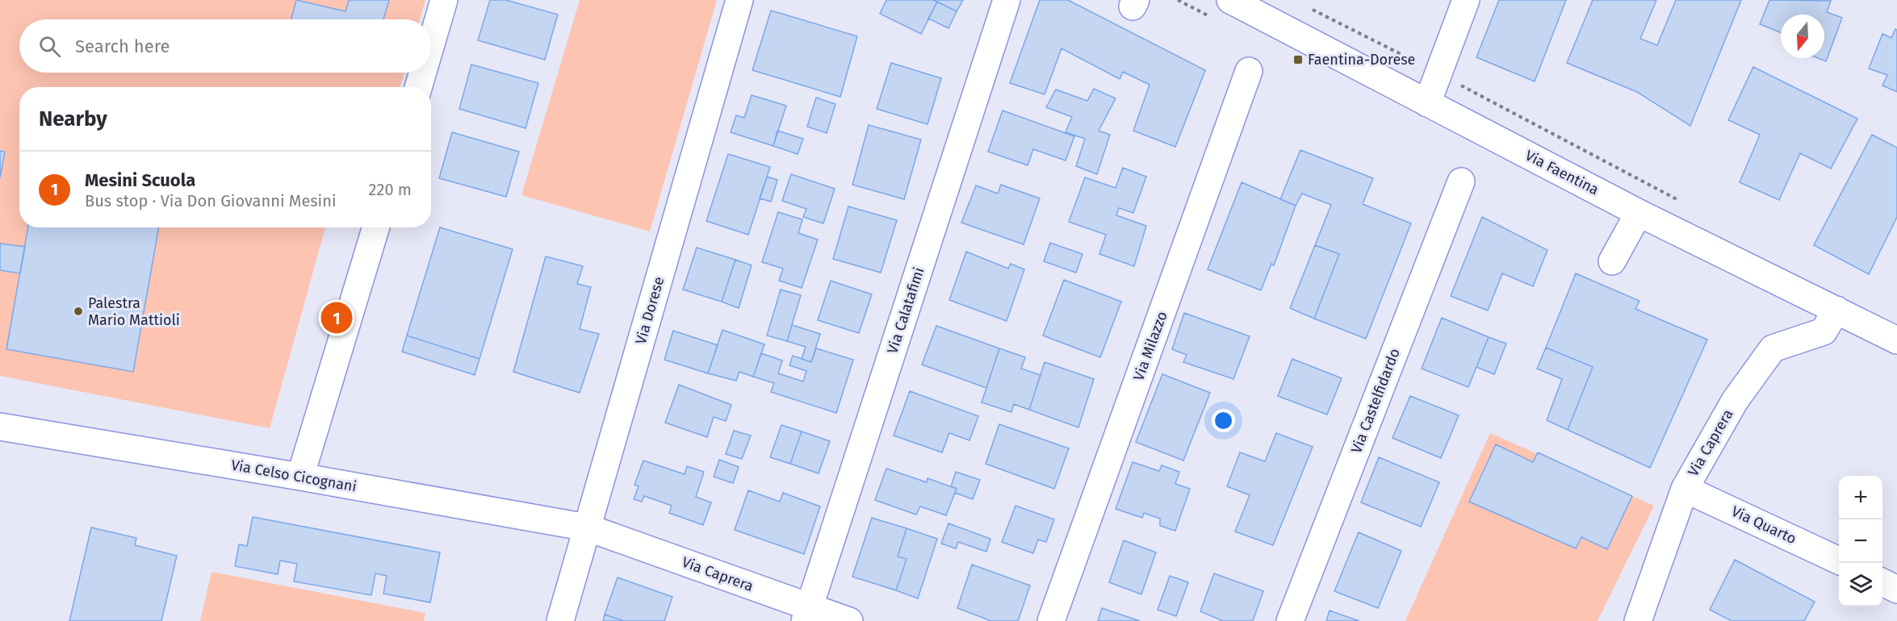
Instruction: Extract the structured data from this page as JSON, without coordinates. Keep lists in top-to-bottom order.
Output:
{
  "streets": {
    "street": [
      "Via Faentina",
      "Via Dorese",
      "Via Calatafimi",
      "Via Milazzo",
      "Via Castelfidardo",
      "Via Caprera",
      "Via Celso Cicognani",
      "Via Quarto"
    ]
  },
  "crossings": [
    ["Via Faentina", "Via Caprera"],
    ["Via Dorese", "Via Caprera"],
    ["Via Dorese", "Via Celso Cicognani"],
    ["Via Calatafimi", "Via Caprera"],
    ["Via Caprera", "Via Celso Cicognani"],
    ["Via Caprera", "Via Quarto"]
  ],
  "places": {
    "transit": ["Faentina-Dorese"],
    "other": ["Palestra Mario Mattioli"]
  },
  "north": "bottom",
  "page": {
    "search": "Search here",
    "heading": "Nearby",
    "list": [
      {
        "mark": "1",
        "name": "Mesini Scuola",
        "note": "Bus stop · Via Don Giovanni Mesini",
        "value": "220 m"
      }
    ],
    "pins": "1",
    "map_buttons": ["+", "−"]
  }
}
